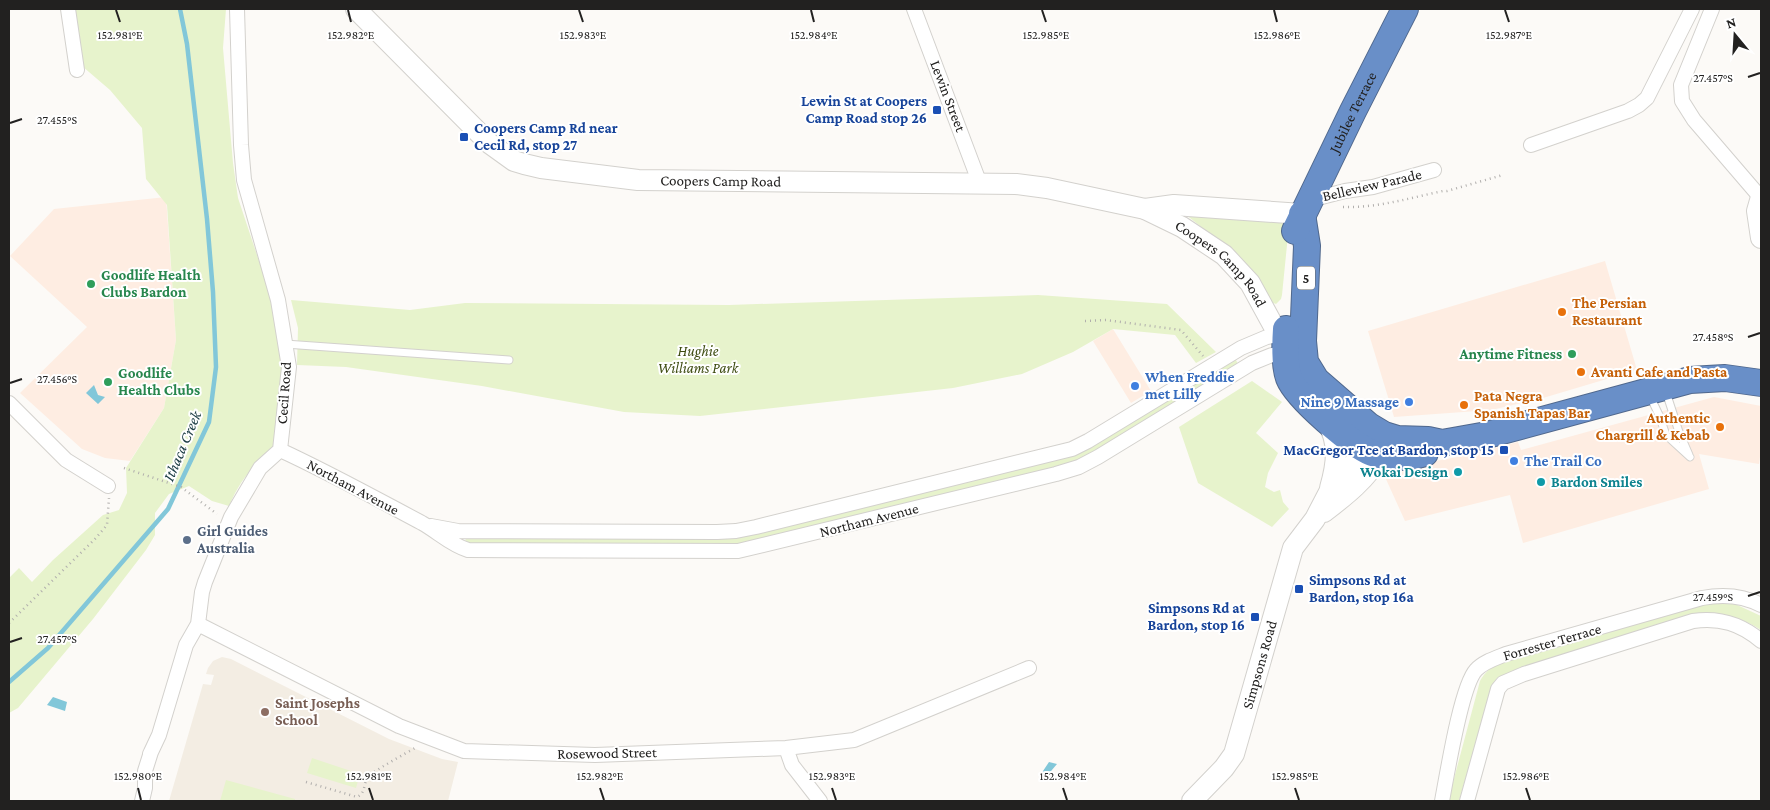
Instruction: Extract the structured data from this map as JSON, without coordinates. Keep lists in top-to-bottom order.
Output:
{
  "streets": {
    "highway": ["Jubilee Terrace", "5"],
    "main road": ["Coopers Camp Road", "Simpsons Road"],
    "street": [
      "Lewin Street",
      "Belleview Parade",
      "Cecil Road",
      "Northam Avenue",
      "Forrester Terrace",
      "Rosewood Street"
    ]
  },
  "crossings": [
    ["Lewin Street", "Coopers Camp Road"],
    ["Jubilee Terrace", "Coopers Camp Road"],
    ["Jubilee Terrace", "Belleview Parade"],
    ["Jubilee Terrace", "5"],
    ["Coopers Camp Road", "Belleview Parade"],
    ["Coopers Camp Road", "5"],
    ["Coopers Camp Road", "Northam Avenue"],
    ["Belleview Parade", "5"],
    ["5", "Northam Avenue"],
    ["5", "Simpsons Road"],
    ["Cecil Road", "Northam Avenue"]
  ],
  "water": ["Ithaca Creek"],
  "parks": ["Hughie Williams Park"],
  "places": {
    "transit": [
      "Lewin St at Coopers Camp Road stop 26",
      "Coopers Camp Rd near Cecil Rd, stop 27",
      "MacGregor Tce at Bardon, stop 15",
      "Simpsons Rd at Bardon, stop 16a",
      "Simpsons Rd at Bardon, stop 16"
    ],
    "other": [
      "Goodlife Health Clubs Bardon",
      "The Persian Restaurant",
      "Anytime Fitness",
      "Avanti Cafe and Pasta",
      "Goodlife Health Clubs",
      "When Freddie met Lilly",
      "Nine 9 Massage",
      "Pata Negra Spanish Tapas Bar",
      "Authentic Chargrill & Kebab",
      "The Trail Co",
      "Wokai Design",
      "Bardon Smiles",
      "Girl Guides Australia",
      "Saint Josephs School"
    ]
  },
  "north": "top",
  "coordinates": [
    "152.981°E",
    "152.982°E",
    "152.983°E",
    "152.984°E",
    "152.985°E",
    "152.986°E",
    "152.987°E",
    "27.457°S",
    "27.455°S",
    "27.458°S",
    "27.456°S",
    "27.459°S",
    "152.980°E"
  ]
}
